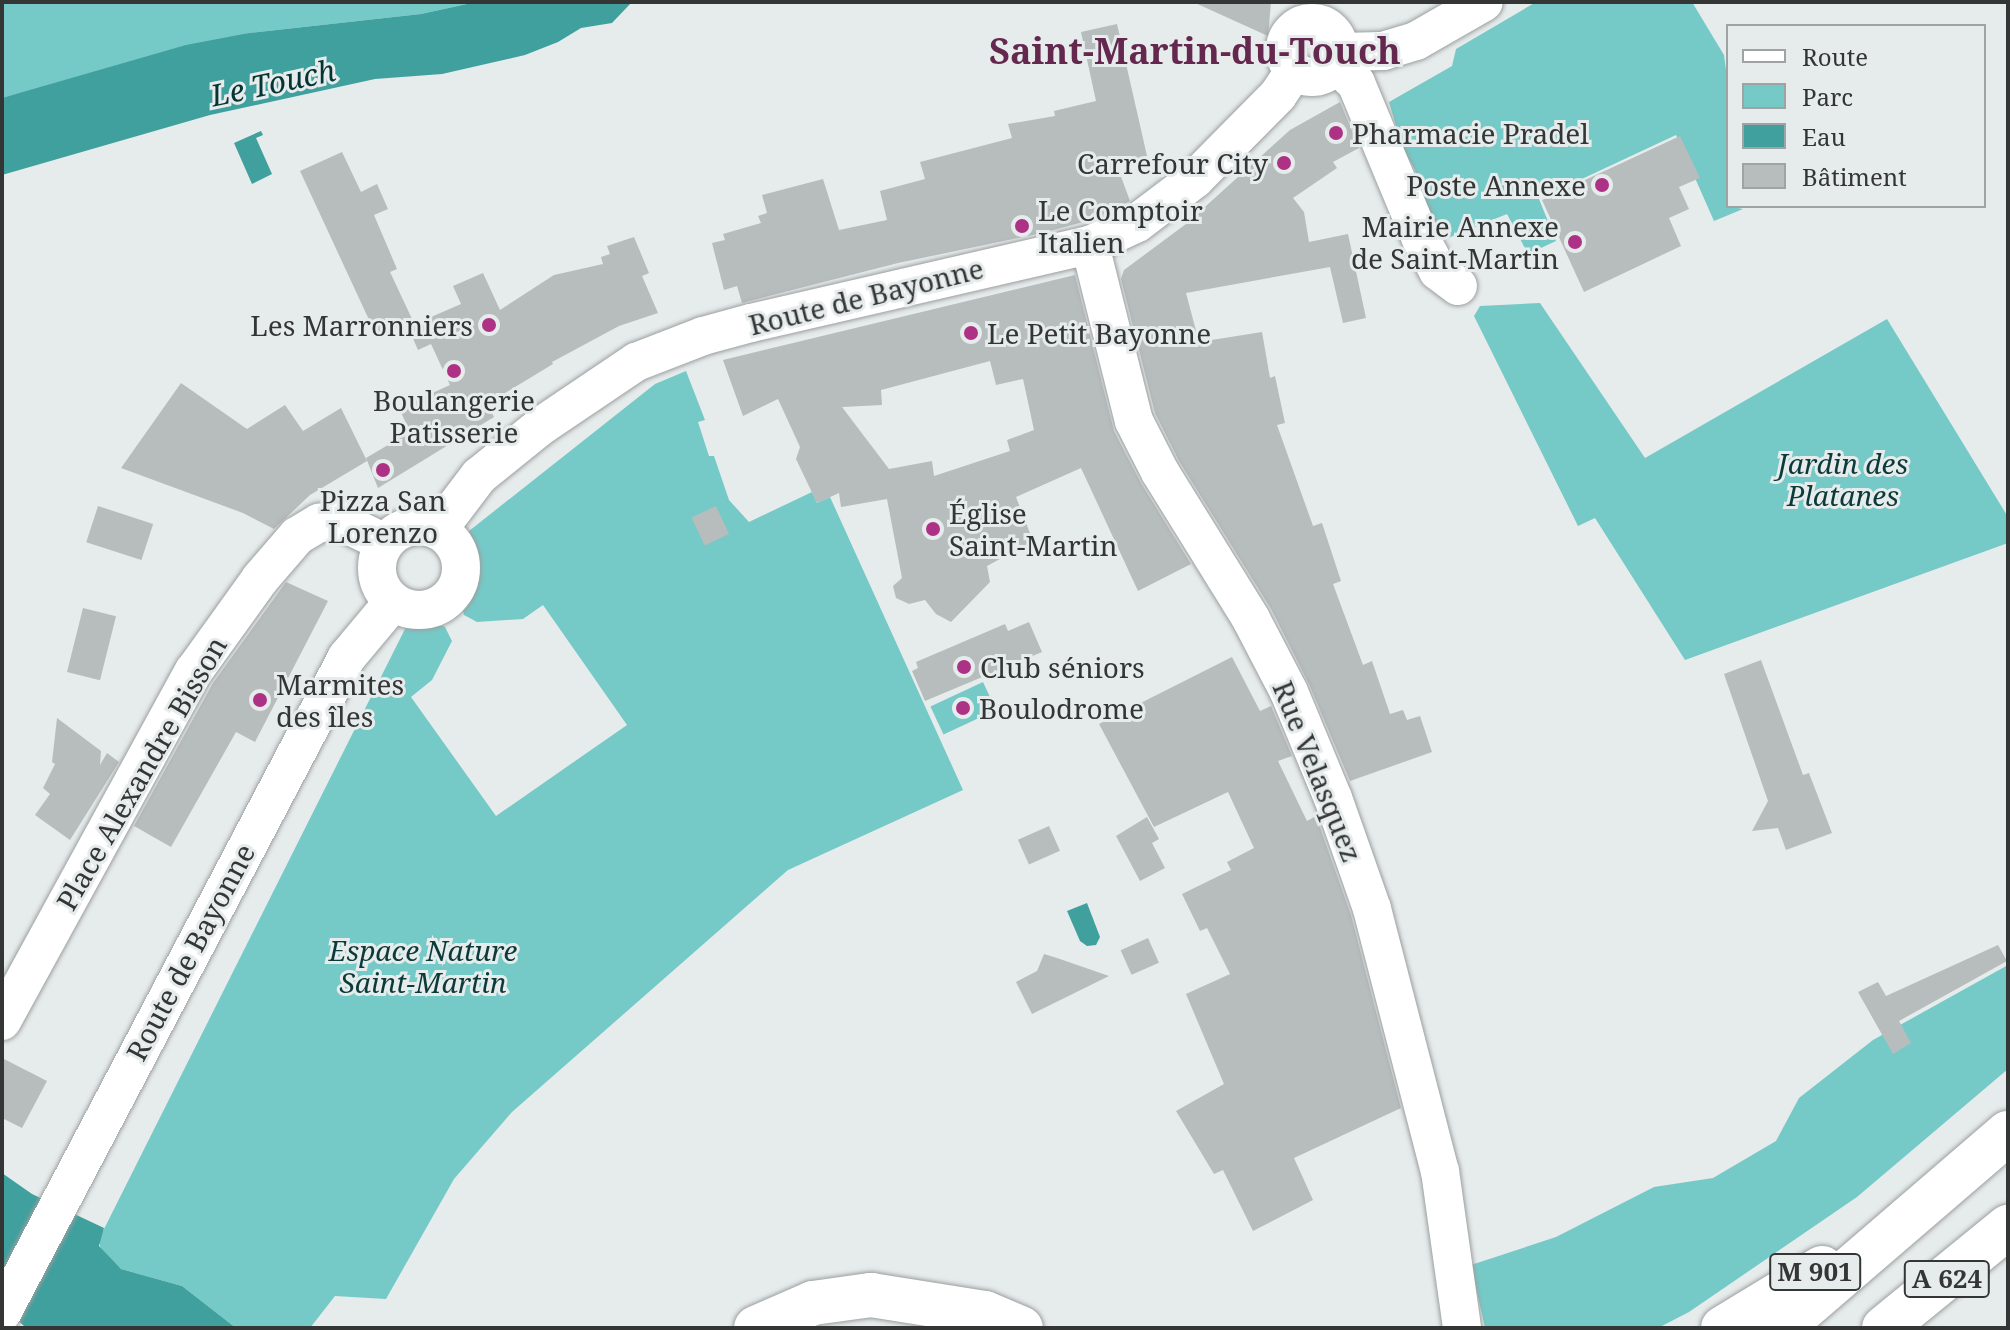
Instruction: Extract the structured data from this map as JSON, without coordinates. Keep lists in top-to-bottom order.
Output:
{
  "streets": {
    "highway": ["M 901", "A 624"],
    "street": ["Route de Bayonne", "Rue Velasquez", "Place Alexandre Bisson"]
  },
  "crossings": [
    ["Route de Bayonne", "Rue Velasquez"],
    ["Route de Bayonne", "Place Alexandre Bisson"],
    ["M 901", "A 624"]
  ],
  "districts": ["Saint-Martin-du-Touch"],
  "water": ["Le Touch"],
  "parks": ["Jardin des Platanes", "Espace Nature Saint-Martin"],
  "places": [
    "Pharmacie Pradel",
    "Carrefour City",
    "Poste Annexe",
    "Le Comptoir Italien",
    "Mairie Annexe de Saint-Martin",
    "Les Marronniers",
    "Le Petit Bayonne",
    "Boulangerie Patisserie",
    "Pizza San Lorenzo",
    "Église Saint-Martin",
    "Club séniors",
    "Marmites des îles",
    "Boulodrome"
  ],
  "legend": [
    "Route",
    "Parc",
    "Eau",
    "Bâtiment"
  ]
}
